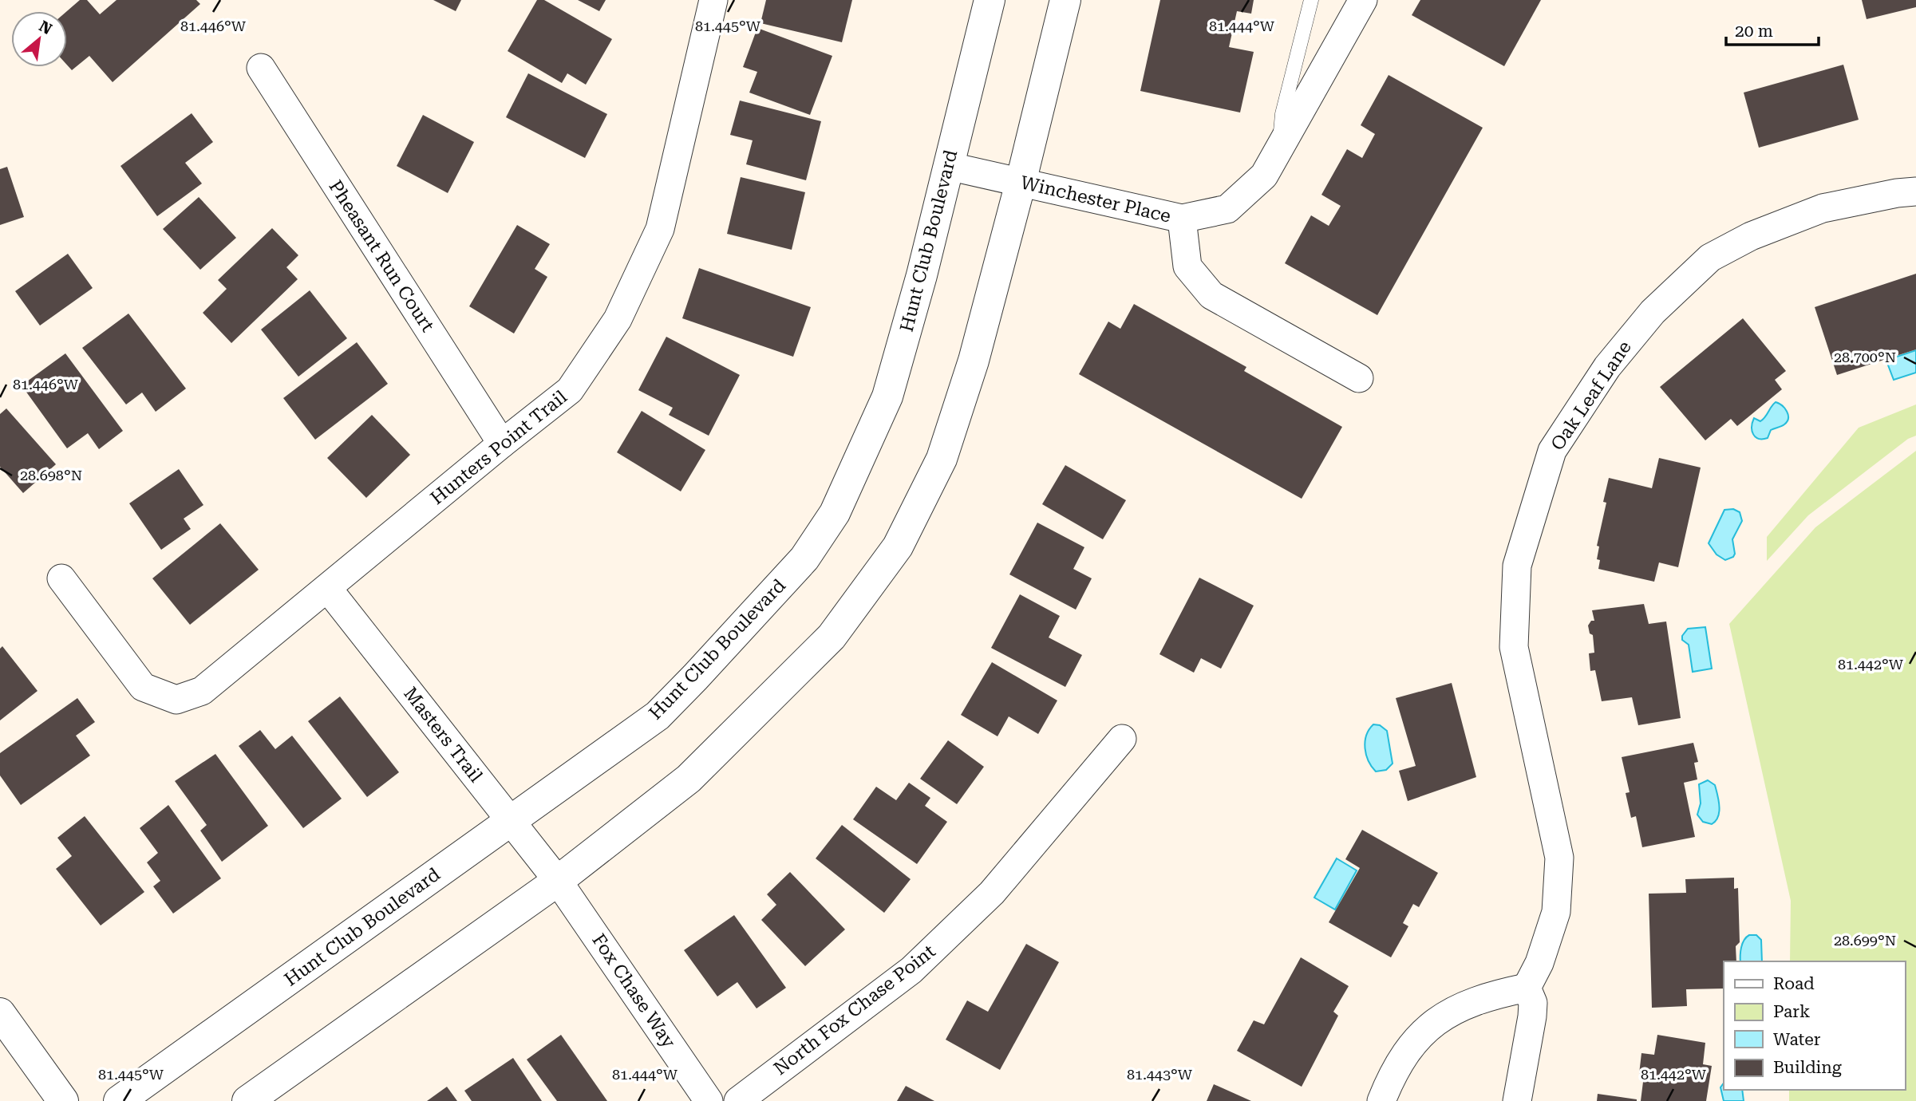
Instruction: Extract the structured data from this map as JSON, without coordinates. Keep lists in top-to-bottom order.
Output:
{
  "streets": {
    "street": [
      "Winchester Place",
      "Hunt Club Boulevard",
      "Pheasant Run Court",
      "Oak Leaf Lane",
      "Hunters Point Trail",
      "Masters Trail",
      "Fox Chase Way",
      "North Fox Chase Point"
    ]
  },
  "crossings": [
    ["Winchester Place", "Hunt Club Boulevard"],
    ["Hunt Club Boulevard", "Masters Trail"],
    ["Pheasant Run Court", "Hunters Point Trail"],
    ["Hunters Point Trail", "Masters Trail"],
    ["Masters Trail", "Fox Chase Way"]
  ],
  "legend": [
    "Road",
    "Park",
    "Water",
    "Building"
  ],
  "scale_bar": "20 m",
  "north": "top right",
  "coordinates": [
    "81.446°W",
    "81.445°W",
    "81.444°W",
    "28.700°N",
    "28.698°N",
    "81.442°W",
    "28.699°N",
    "81.443°W"
  ]
}
